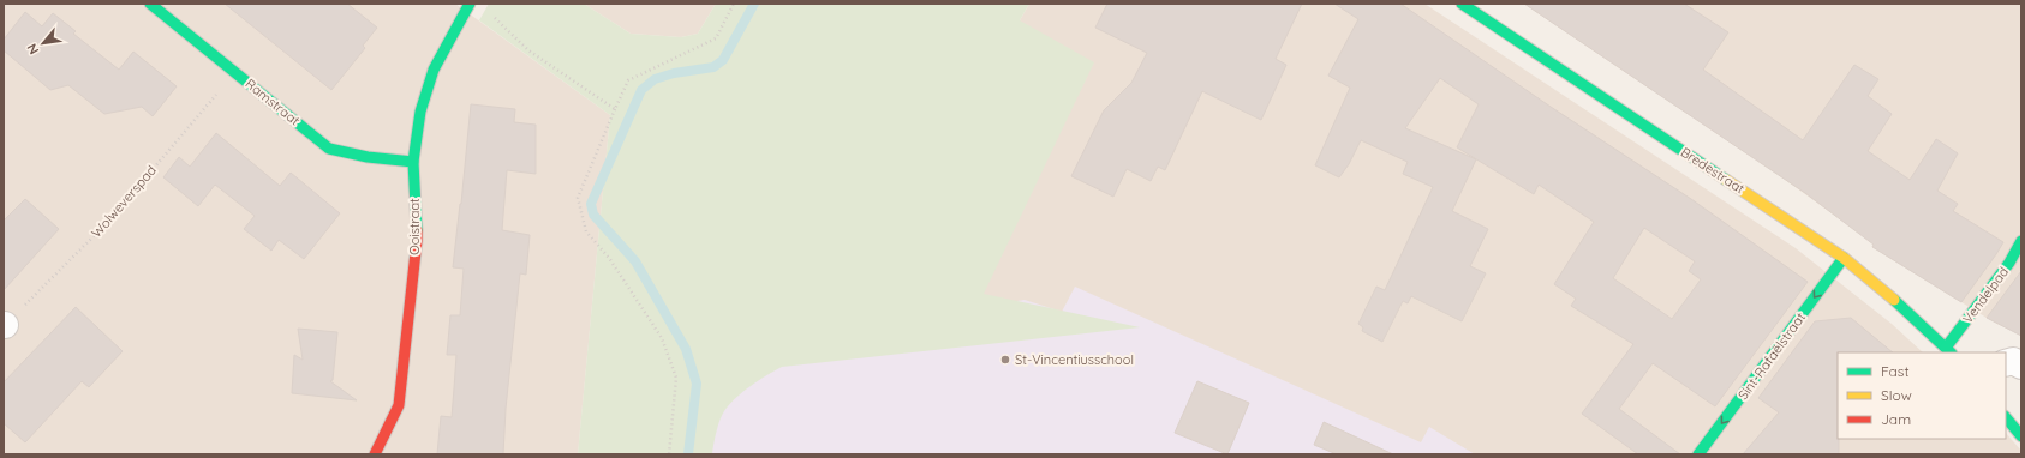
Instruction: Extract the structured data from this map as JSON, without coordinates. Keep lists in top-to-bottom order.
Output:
{
  "streets": {
    "street": [
      "Ramstraat",
      "Bredestraat",
      "Ooistraat",
      "Vendelpad",
      "Sint-Rafaëlstraat"
    ],
    "path": ["Wolweverspad"]
  },
  "crossings": [
    ["Ramstraat", "Wolweverspad"],
    ["Ramstraat", "Ooistraat"],
    ["Bredestraat", "Vendelpad"],
    ["Bredestraat", "Sint-Rafaëlstraat"]
  ],
  "one_way": ["Sint-Rafaëlstraat"],
  "places": ["St-Vincentiusschool"],
  "legend": ["Fast", "Slow", "Jam"],
  "north": "bottom left"
}
